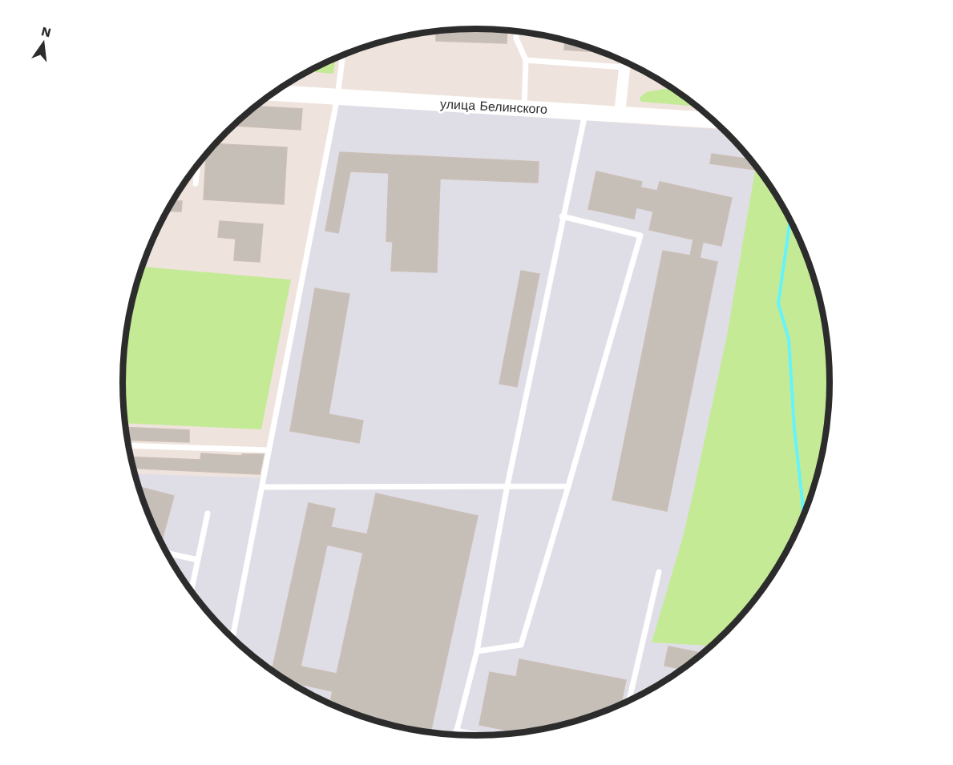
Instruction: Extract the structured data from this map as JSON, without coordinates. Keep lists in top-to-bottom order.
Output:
{
  "streets": {
    "street": ["улица Белинского"]
  },
  "north": "top"
}
